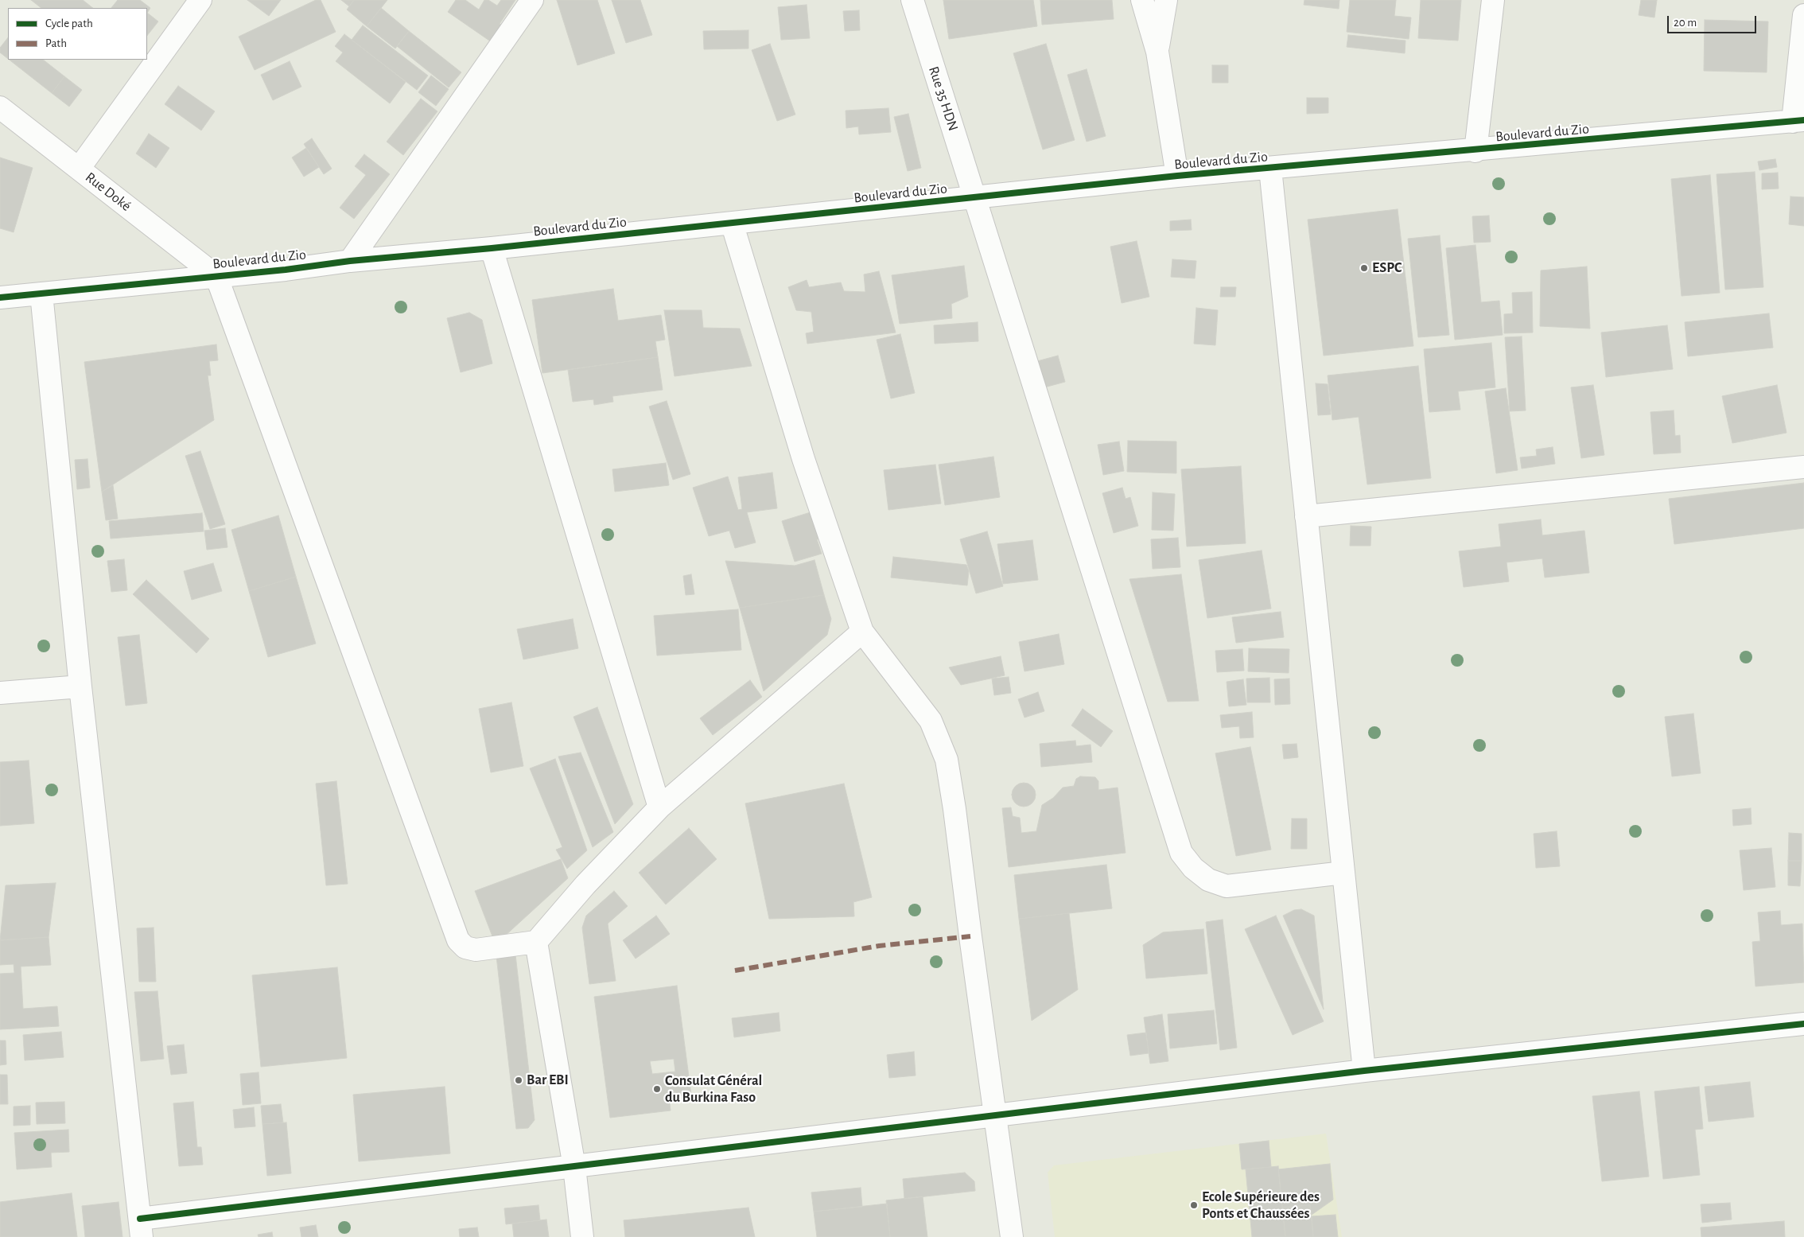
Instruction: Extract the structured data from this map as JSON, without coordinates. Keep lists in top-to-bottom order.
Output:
{
  "streets": {
    "street": ["Rue 35 HDN", "Boulevard du Zio", "Rue Doké"]
  },
  "crossings": [
    ["Rue 35 HDN", "Boulevard du Zio"],
    ["Boulevard du Zio", "Rue Doké"]
  ],
  "places": [
    "ESPC",
    "Bar EBI",
    "Consulat Général du Burkina Faso",
    "Ecole Supérieure des Ponts et Chaussées"
  ],
  "legend": ["Cycle path", "Path"],
  "scale_bar": "20 m"
}
